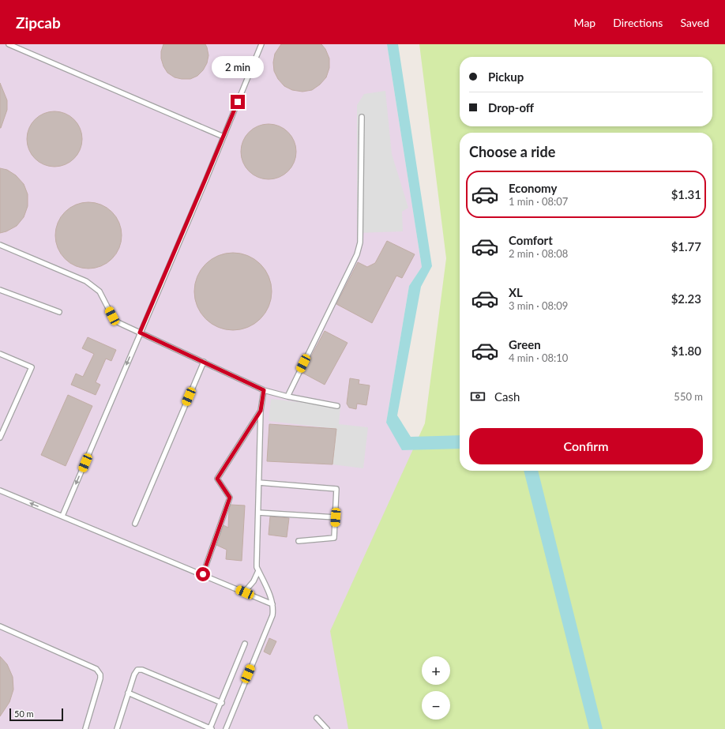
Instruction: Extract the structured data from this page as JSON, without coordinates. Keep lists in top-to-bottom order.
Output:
{
  "scale_bar": "50 m",
  "page": {
    "header": "Zipcab",
    "nav": ["Map", "Directions", "Saved"],
    "bubble": "2 min",
    "banner": ["Pickup", "Drop-off"],
    "heading": "Choose a ride",
    "list": [
      {
        "name": "Economy",
        "note": "1 min · 08:07",
        "value": "$1.31"
      },
      {
        "name": "Comfort",
        "note": "2 min · 08:08",
        "value": "$1.77"
      },
      {
        "name": "XL",
        "note": "3 min · 08:09",
        "value": "$2.23"
      },
      {
        "name": "Green",
        "note": "4 min · 08:10",
        "value": "$1.80"
      }
    ],
    "pay": ["Cash", "550 m"],
    "buttons": "Confirm",
    "map_buttons": ["+", "−"],
    "scale": "50 m"
  }
}
